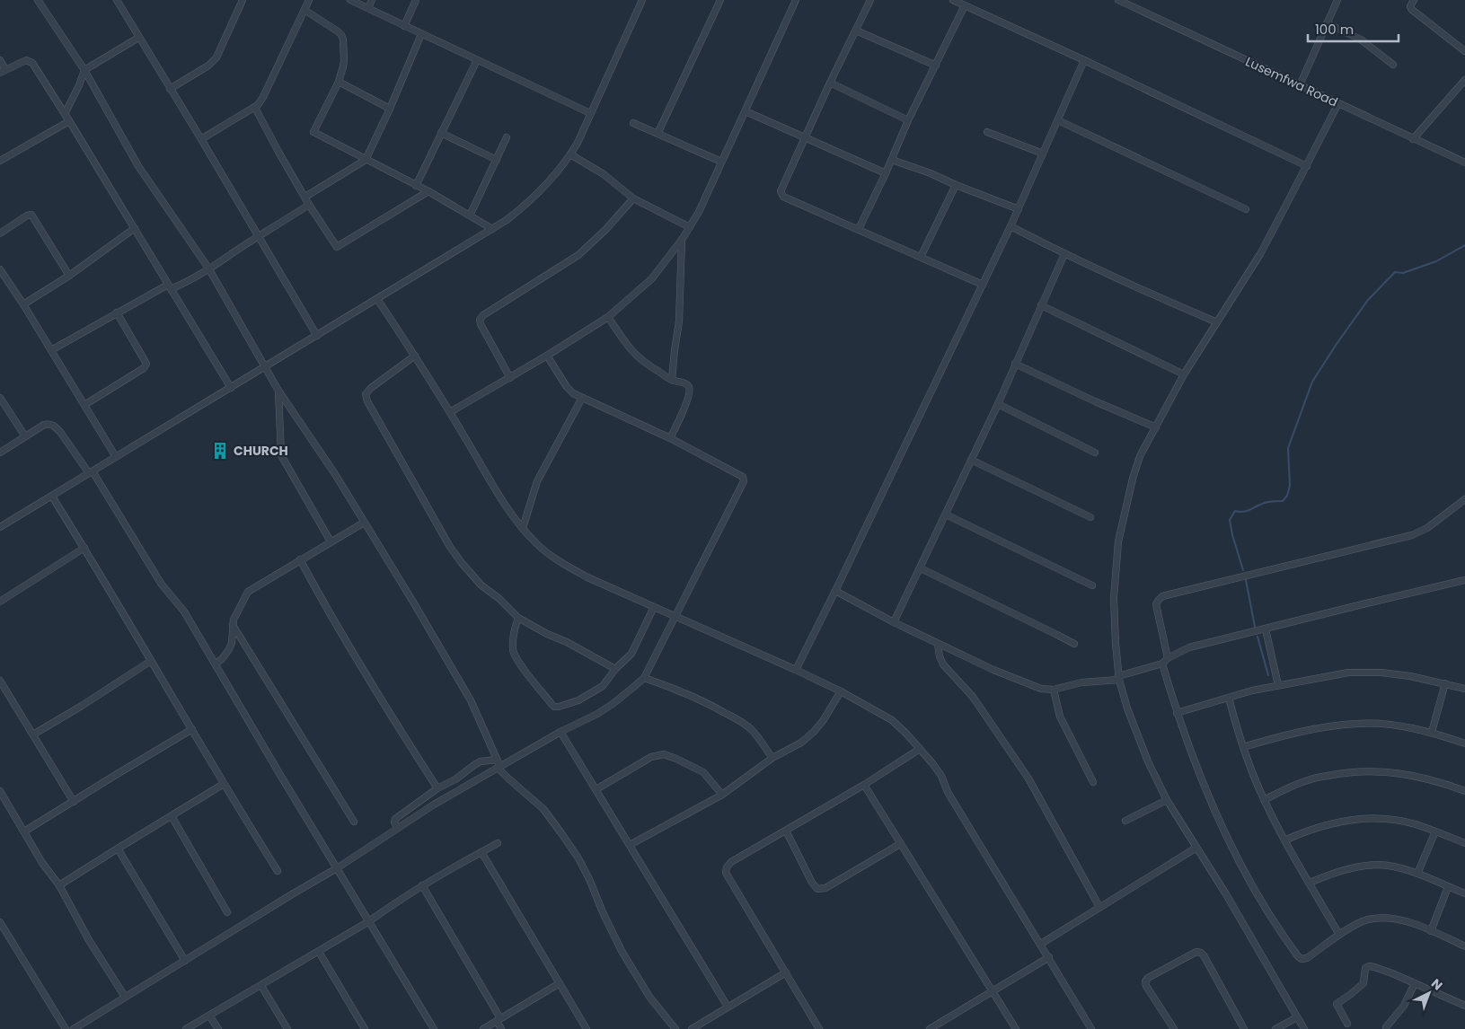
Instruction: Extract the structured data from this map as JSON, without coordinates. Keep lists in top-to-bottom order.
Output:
{
  "streets": {
    "street": ["Lusemfwa Road"]
  },
  "places": {
    "building": ["CHURCH"]
  },
  "scale_bar": "100 m",
  "north": "top right"
}
